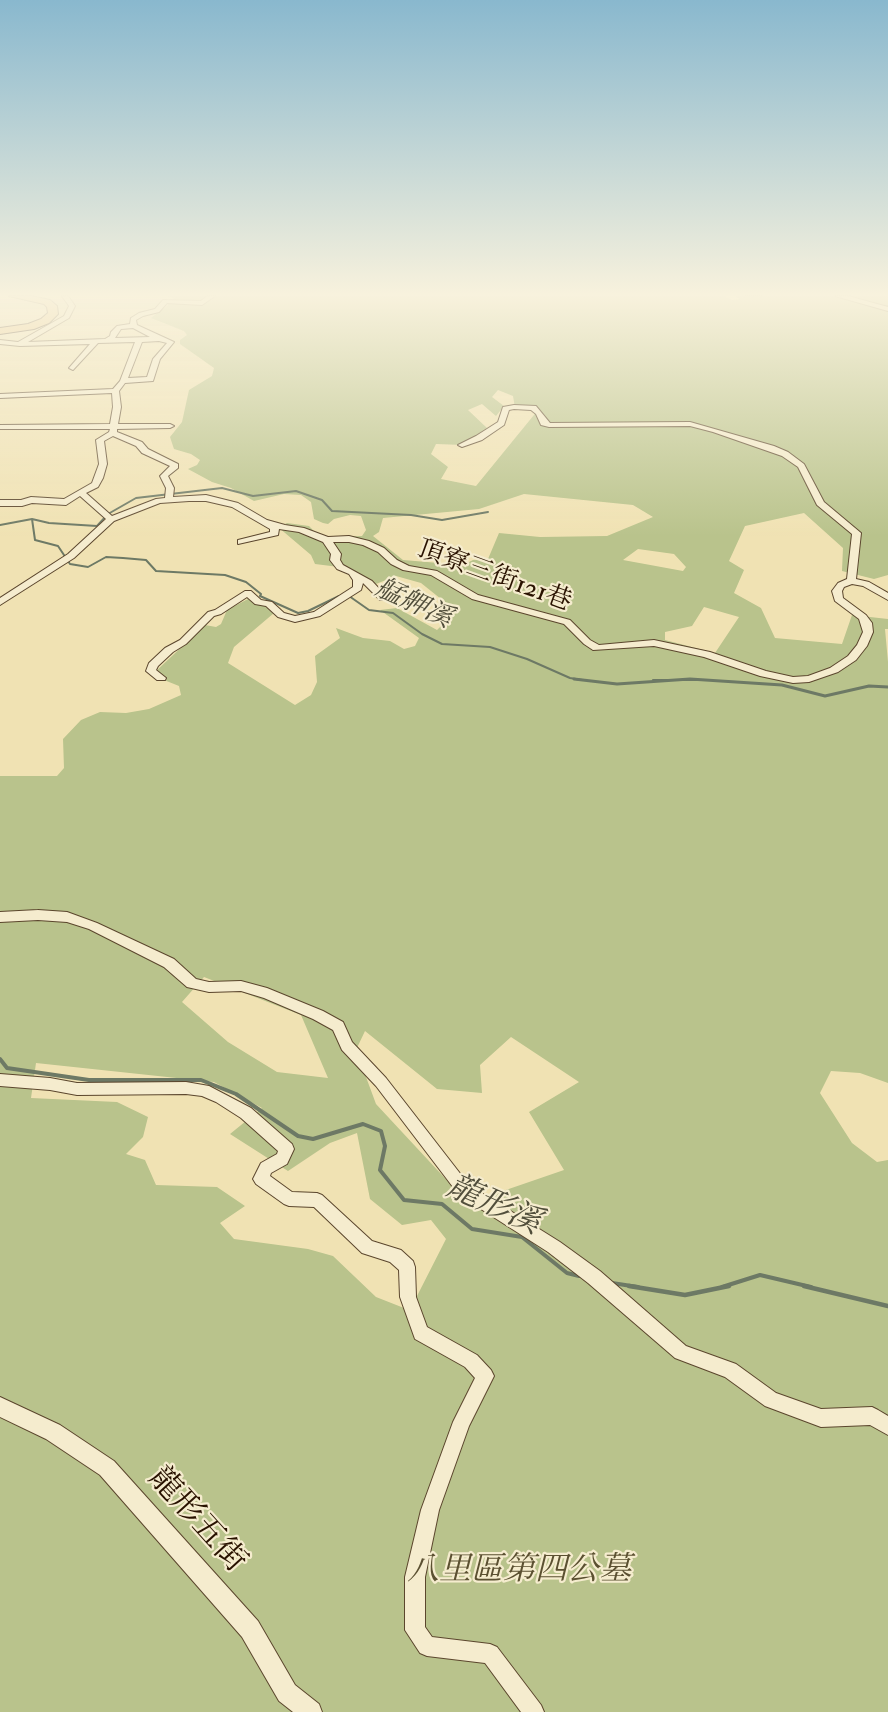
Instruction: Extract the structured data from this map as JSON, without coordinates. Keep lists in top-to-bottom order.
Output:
{
  "streets": {
    "street": ["頂寮三街121巷", "龍形五街"]
  },
  "water": ["艋舺溪", "龍形溪"],
  "parks": ["八里區第四公墓"]
}
